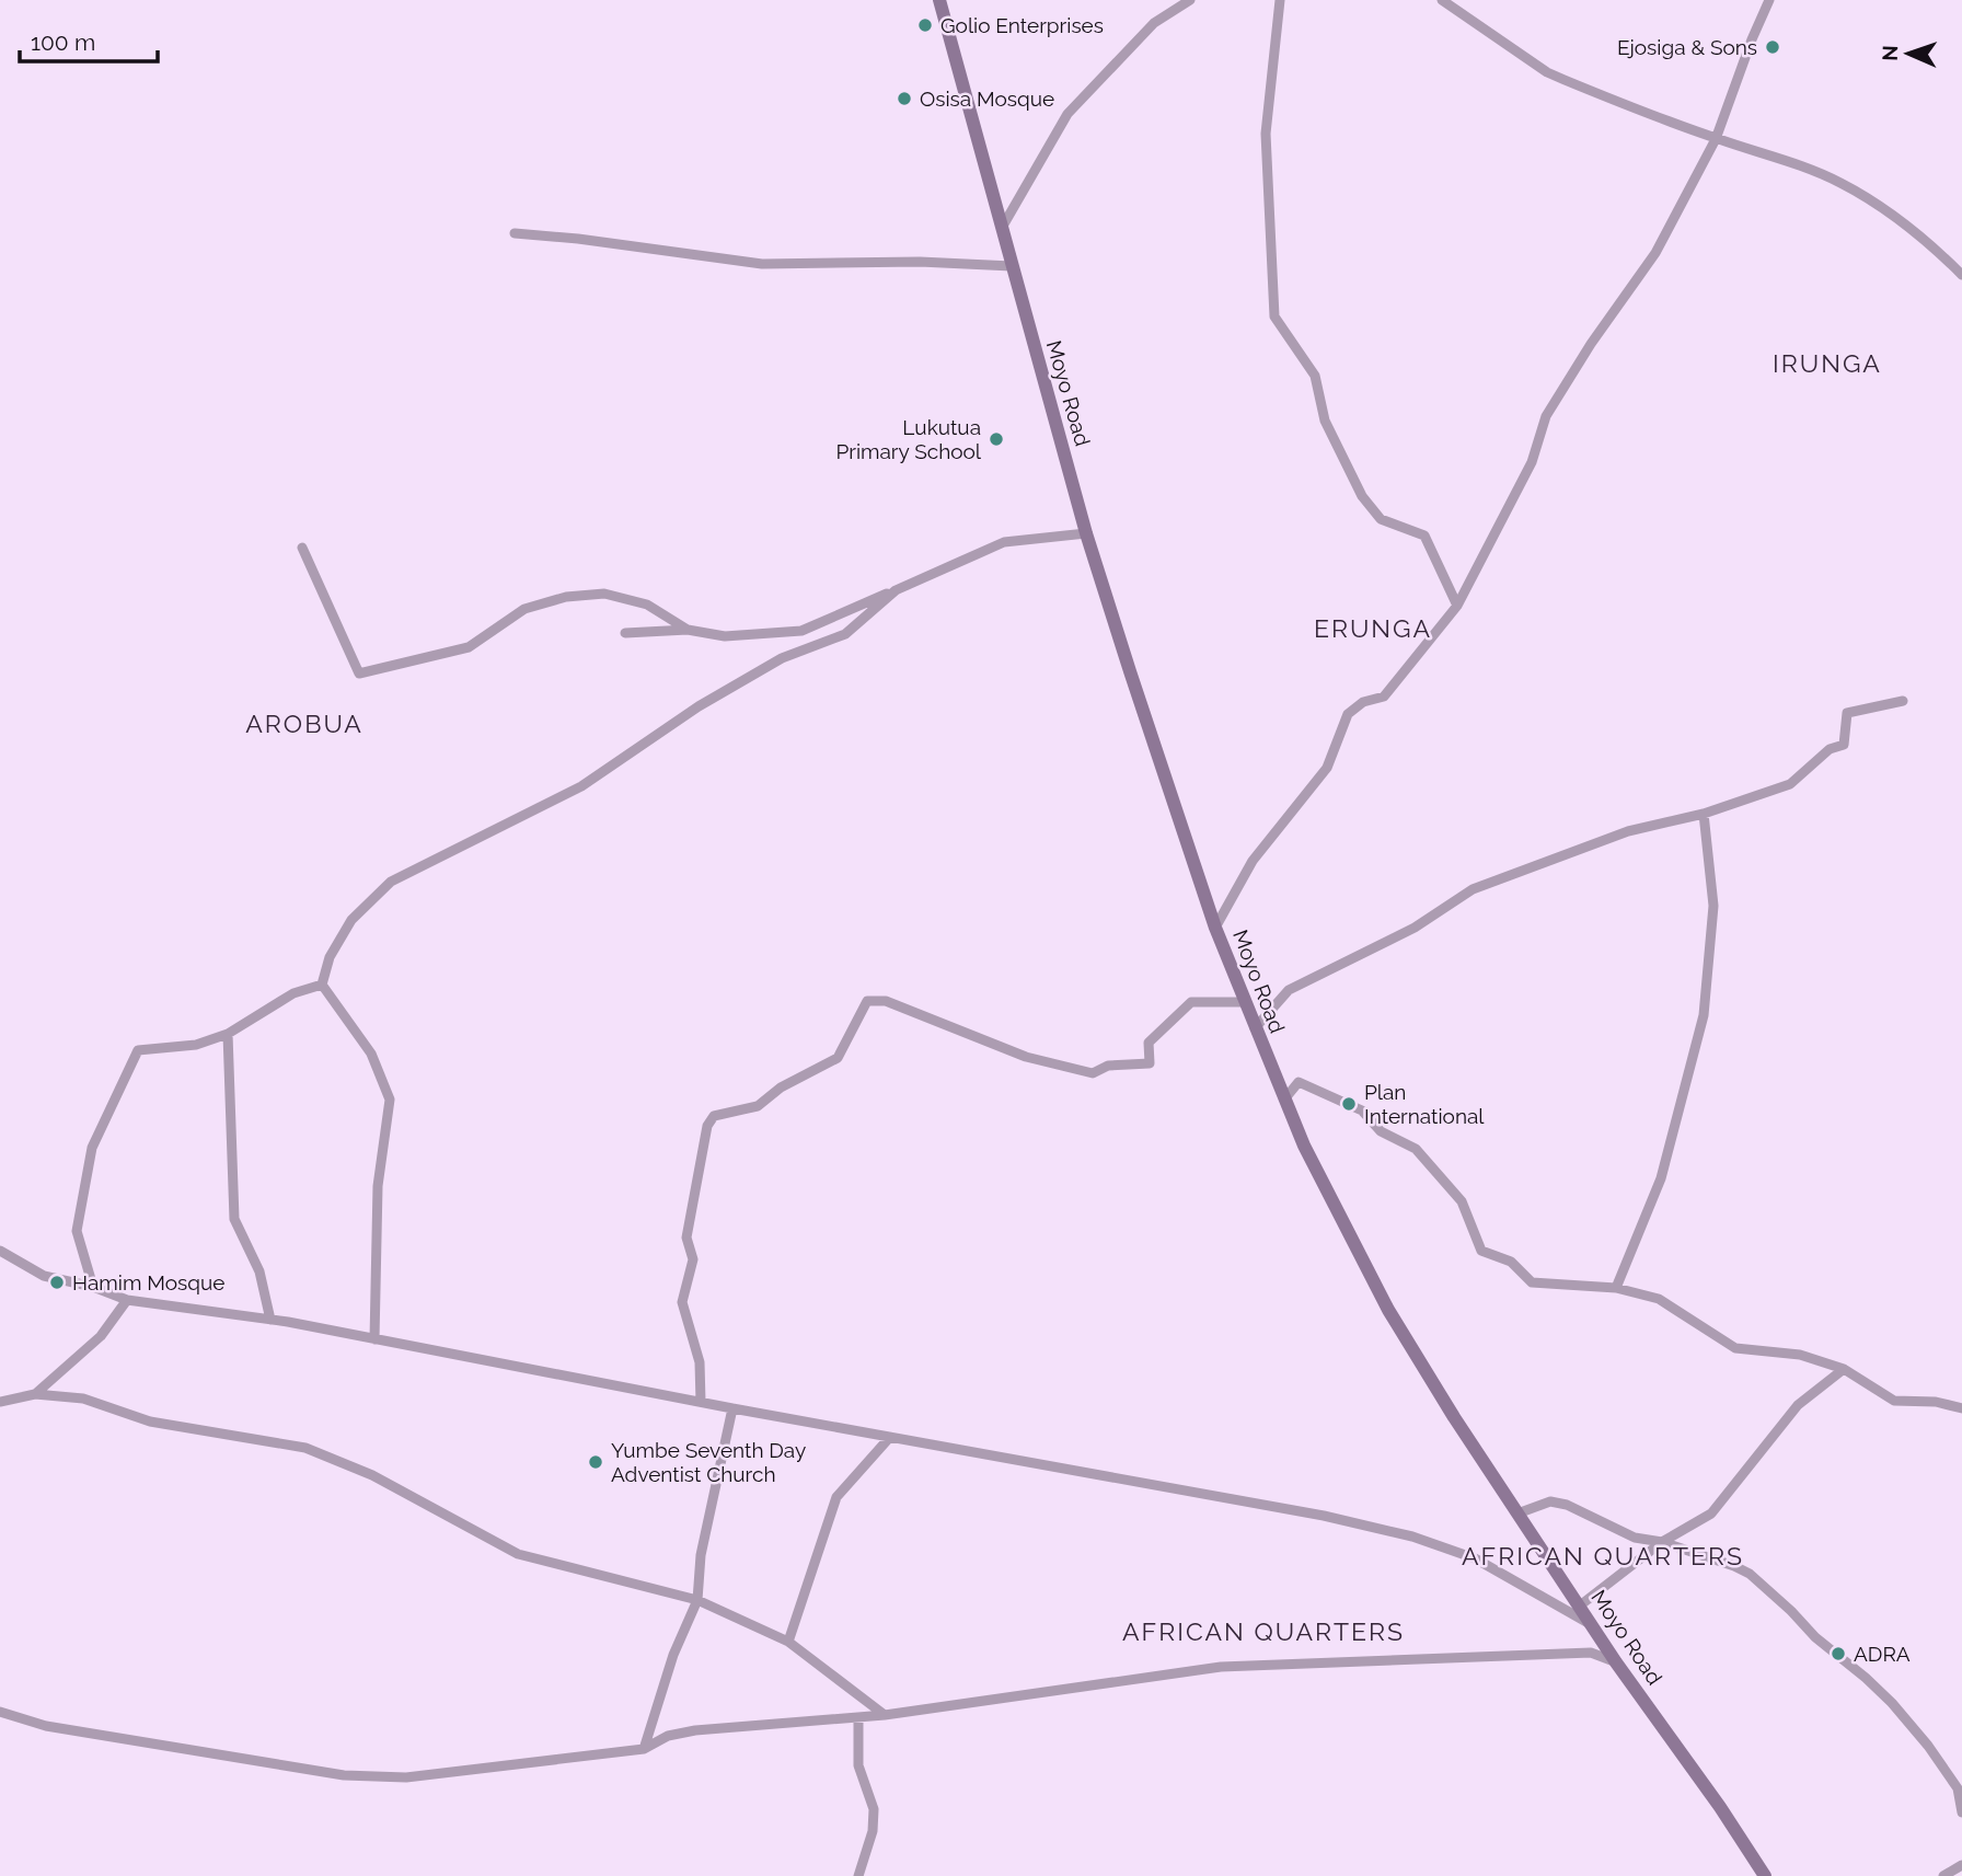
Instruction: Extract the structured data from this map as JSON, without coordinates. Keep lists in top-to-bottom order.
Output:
{
  "streets": {
    "main road": ["Moyo Road"]
  },
  "districts": [
    "IRUNGA",
    "ERUNGA",
    "AROBUA",
    "AFRICAN QUARTERS",
    "AFRICAN QUARTERS"
  ],
  "places": [
    "Golio Enterprises",
    "Ejosiga & Sons",
    "Osisa Mosque",
    "Lukutua Primary School",
    "Plan International",
    "Hamim Mosque",
    "Yumbe Seventh Day Adventist Church",
    "ADRA"
  ],
  "scale_bar": "100 m",
  "north": "left"
}
